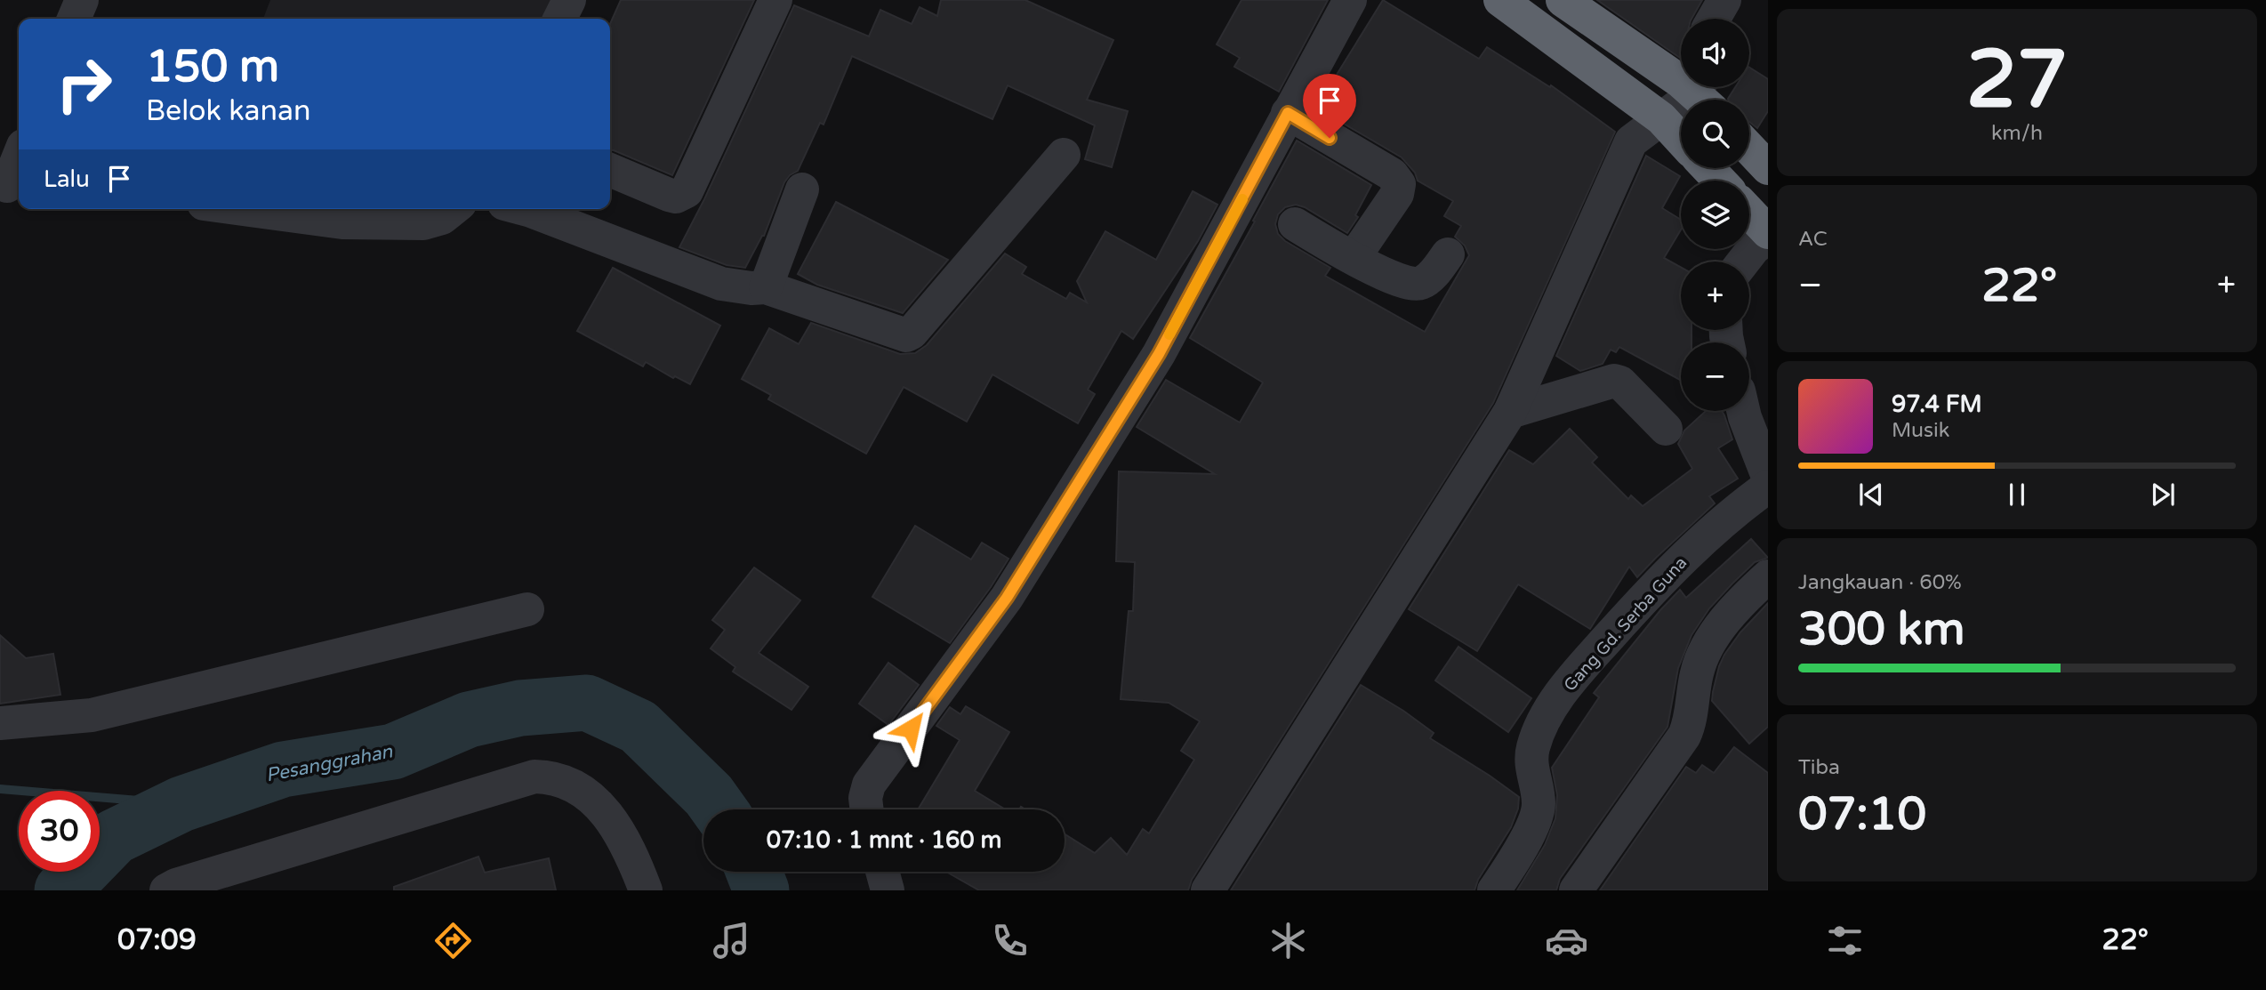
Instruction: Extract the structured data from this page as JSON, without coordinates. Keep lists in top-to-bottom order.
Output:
{
  "streets": {
    "street": ["Gang Gd. Serba Guna"]
  },
  "water": ["Pesanggrahan"],
  "page": {
    "tile": [
      ["27", "km/h"],
      "AC",
      ["Jangkauan · 60%", "300 km"],
      ["Tiba", "07:10"]
    ],
    "map_buttons": ["+", "−"],
    "turn": ["150 m", "Belok kanan"],
    "then": "Lalu",
    "heat": ["−", "22°", "+"],
    "song": ["97.4 FM", "Musik"],
    "limit": "30",
    "trip": "07:10 · 1 mnt · 160 m",
    "tabs": ["07:09", "22°"]
  }
}
